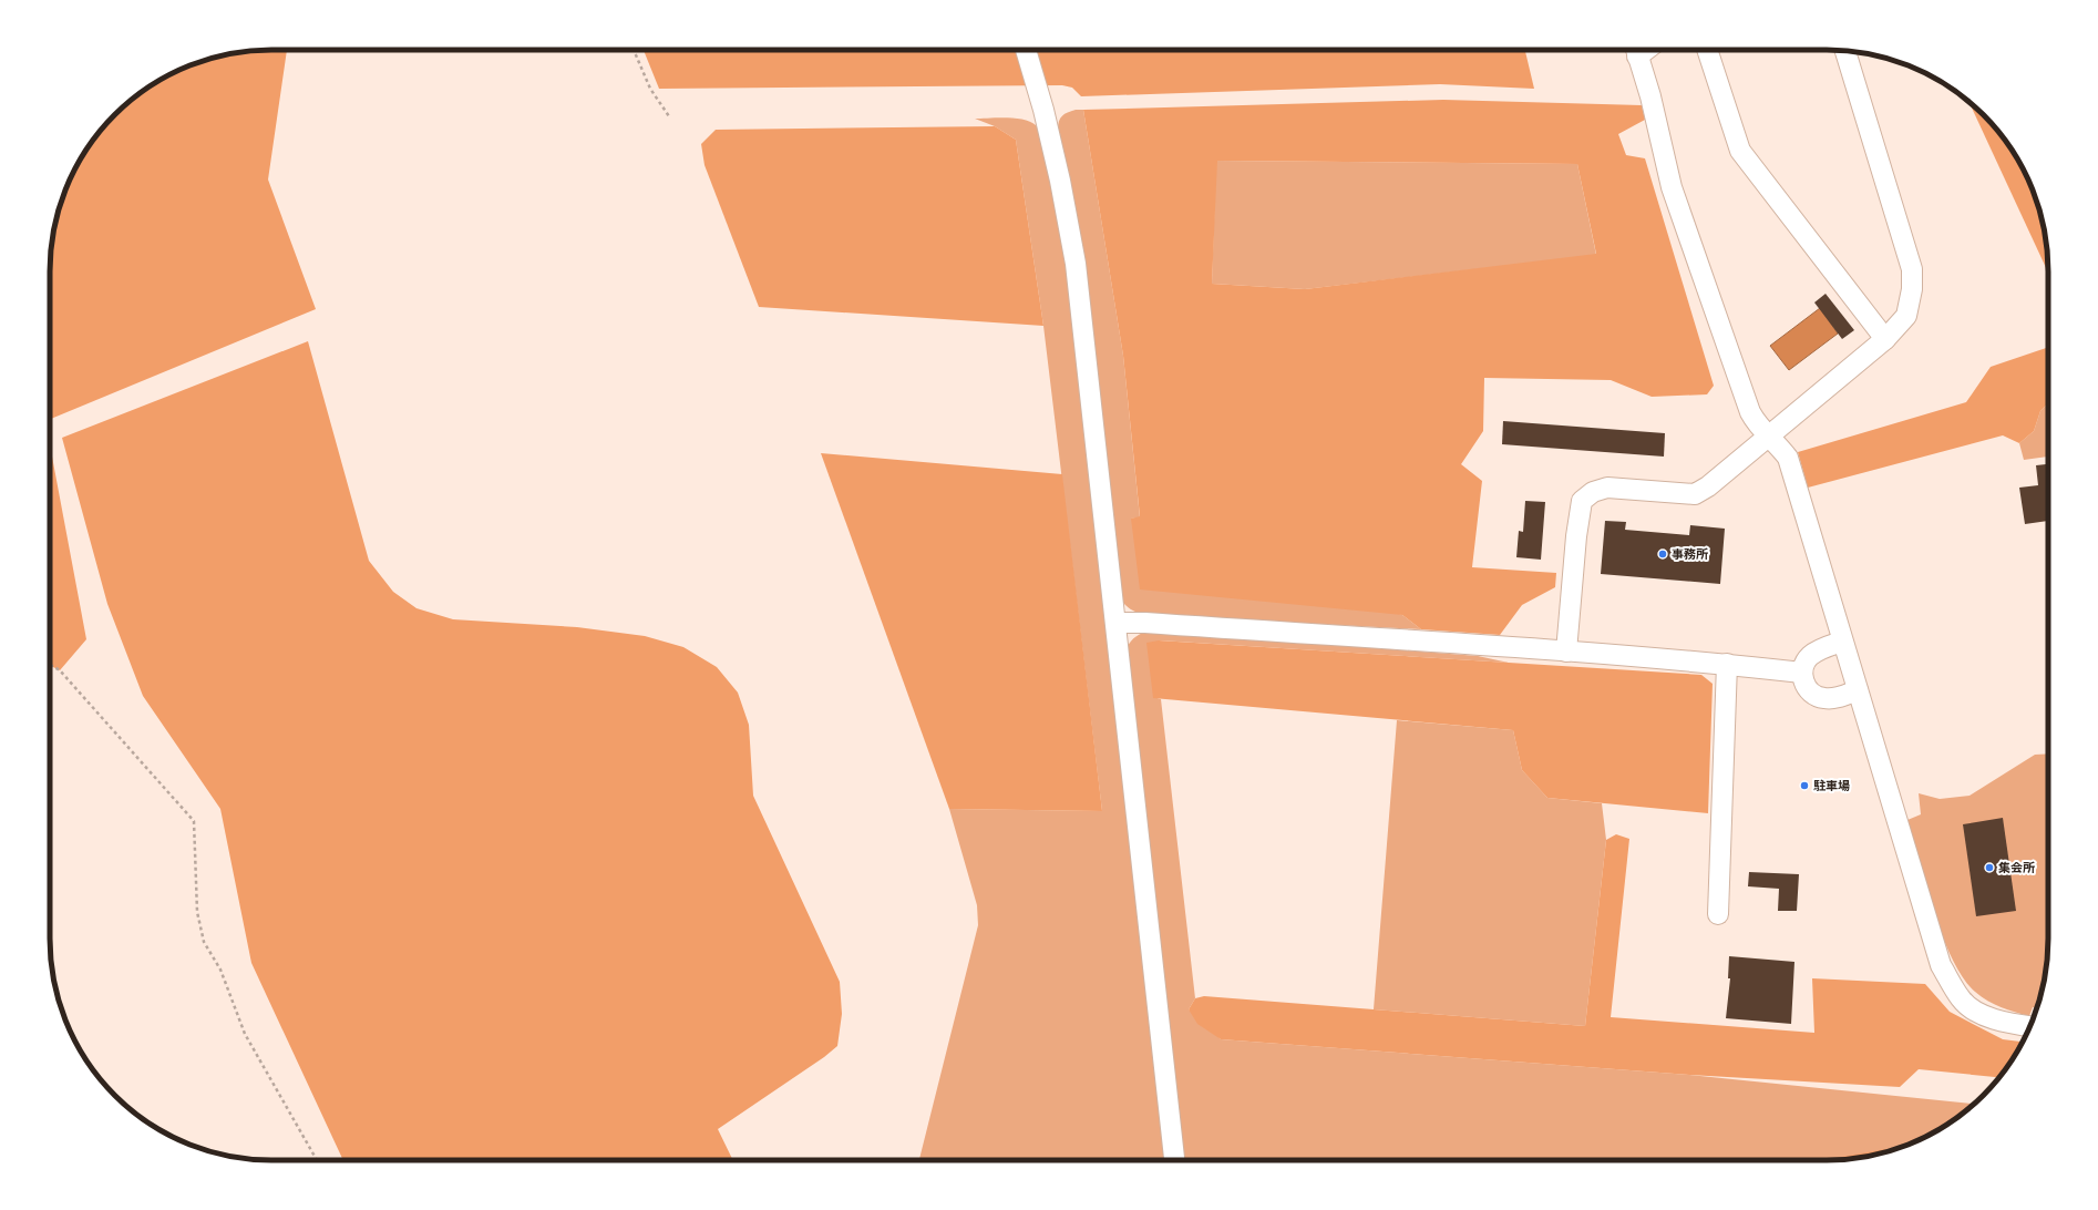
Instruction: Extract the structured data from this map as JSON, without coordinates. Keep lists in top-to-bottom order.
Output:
{
  "places": ["事務所", "駐車場", "集会所"]
}
